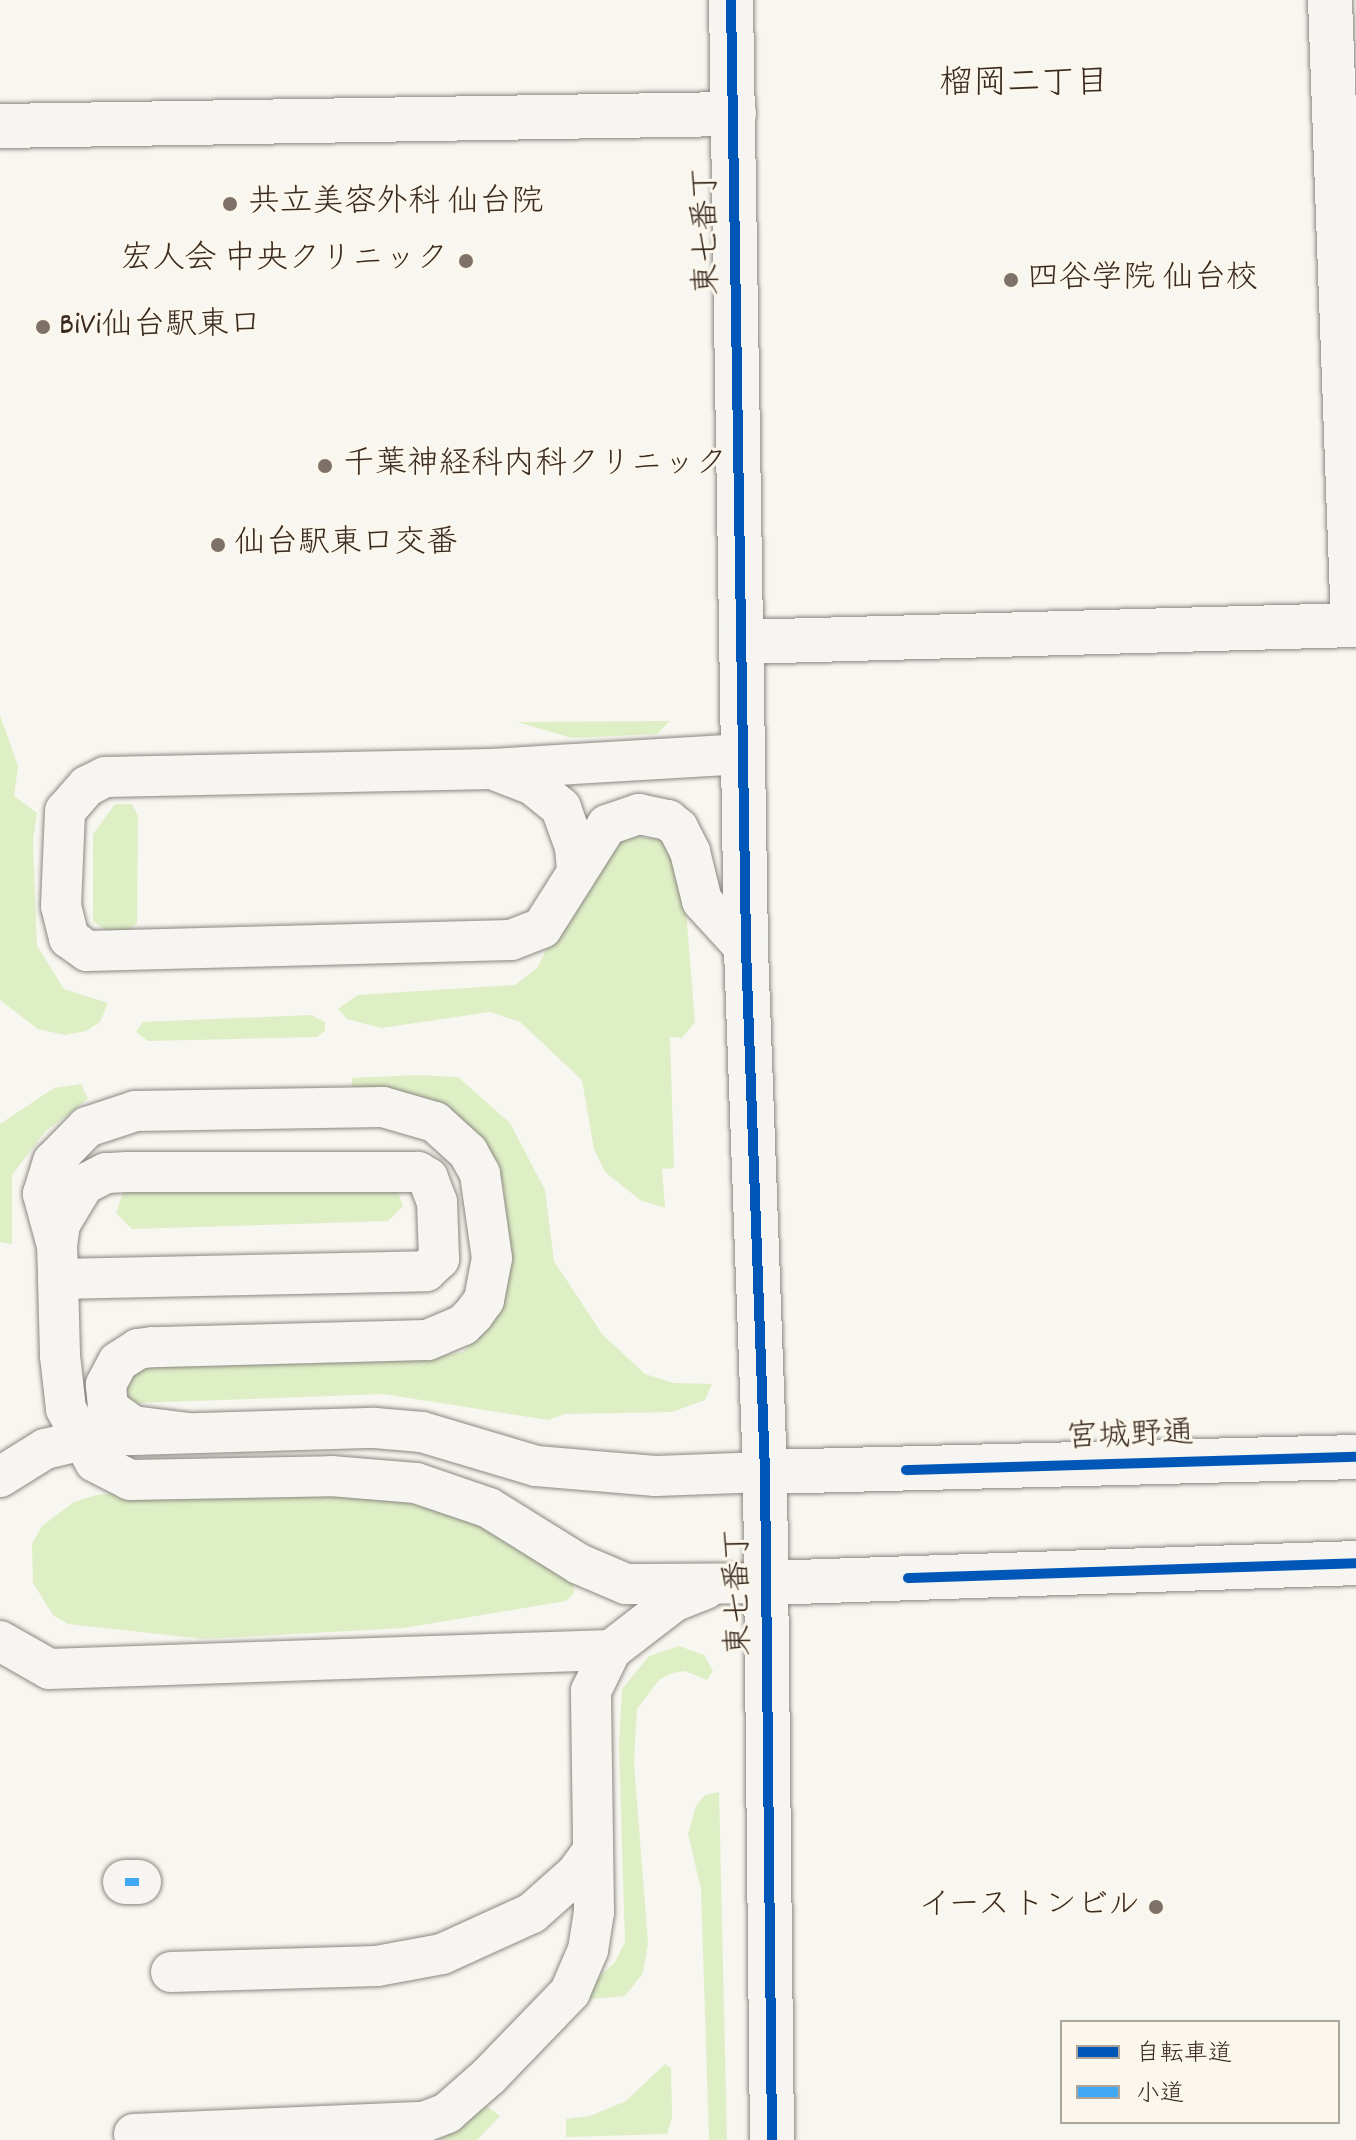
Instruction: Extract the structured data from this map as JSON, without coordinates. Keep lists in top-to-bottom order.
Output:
{
  "streets": {
    "street": ["東七番丁", "宮城野通"]
  },
  "crossings": [
    ["東七番丁", "宮城野通"]
  ],
  "districts": ["榴岡二丁目"],
  "places": [
    "共立美容外科 仙台院",
    "宏人会 中央クリニック",
    "四谷学院 仙台校",
    "BiVi仙台駅東口",
    "千葉神経科内科クリニック",
    "仙台駅東口交番",
    "イーストンビル"
  ],
  "legend": ["自転車道", "小道"]
}
